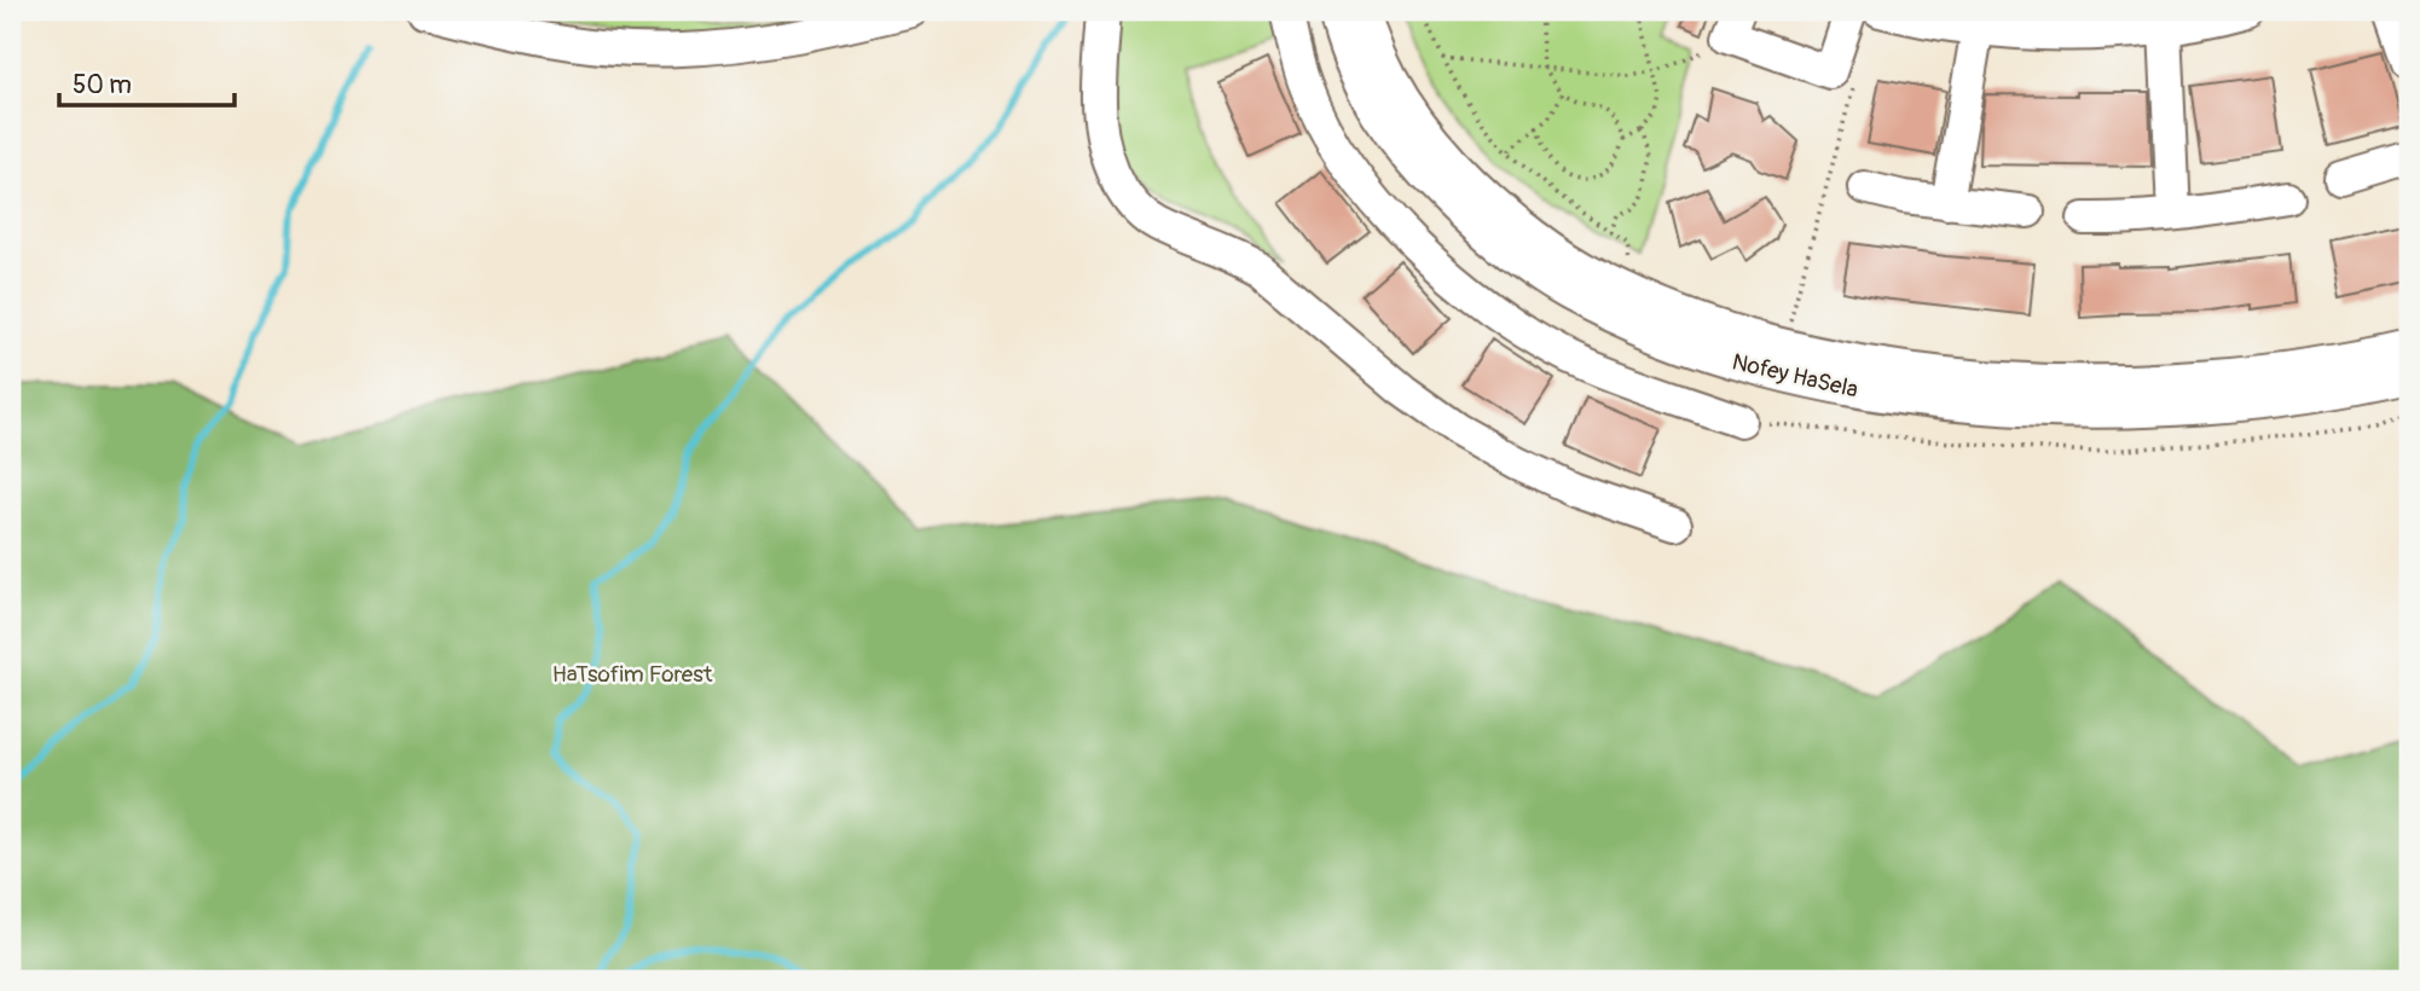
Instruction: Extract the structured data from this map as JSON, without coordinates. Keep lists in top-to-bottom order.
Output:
{
  "streets": {
    "street": ["Nofey HaSela"]
  },
  "parks": ["HaTsofim Forest"],
  "scale_bar": "50 m"
}
